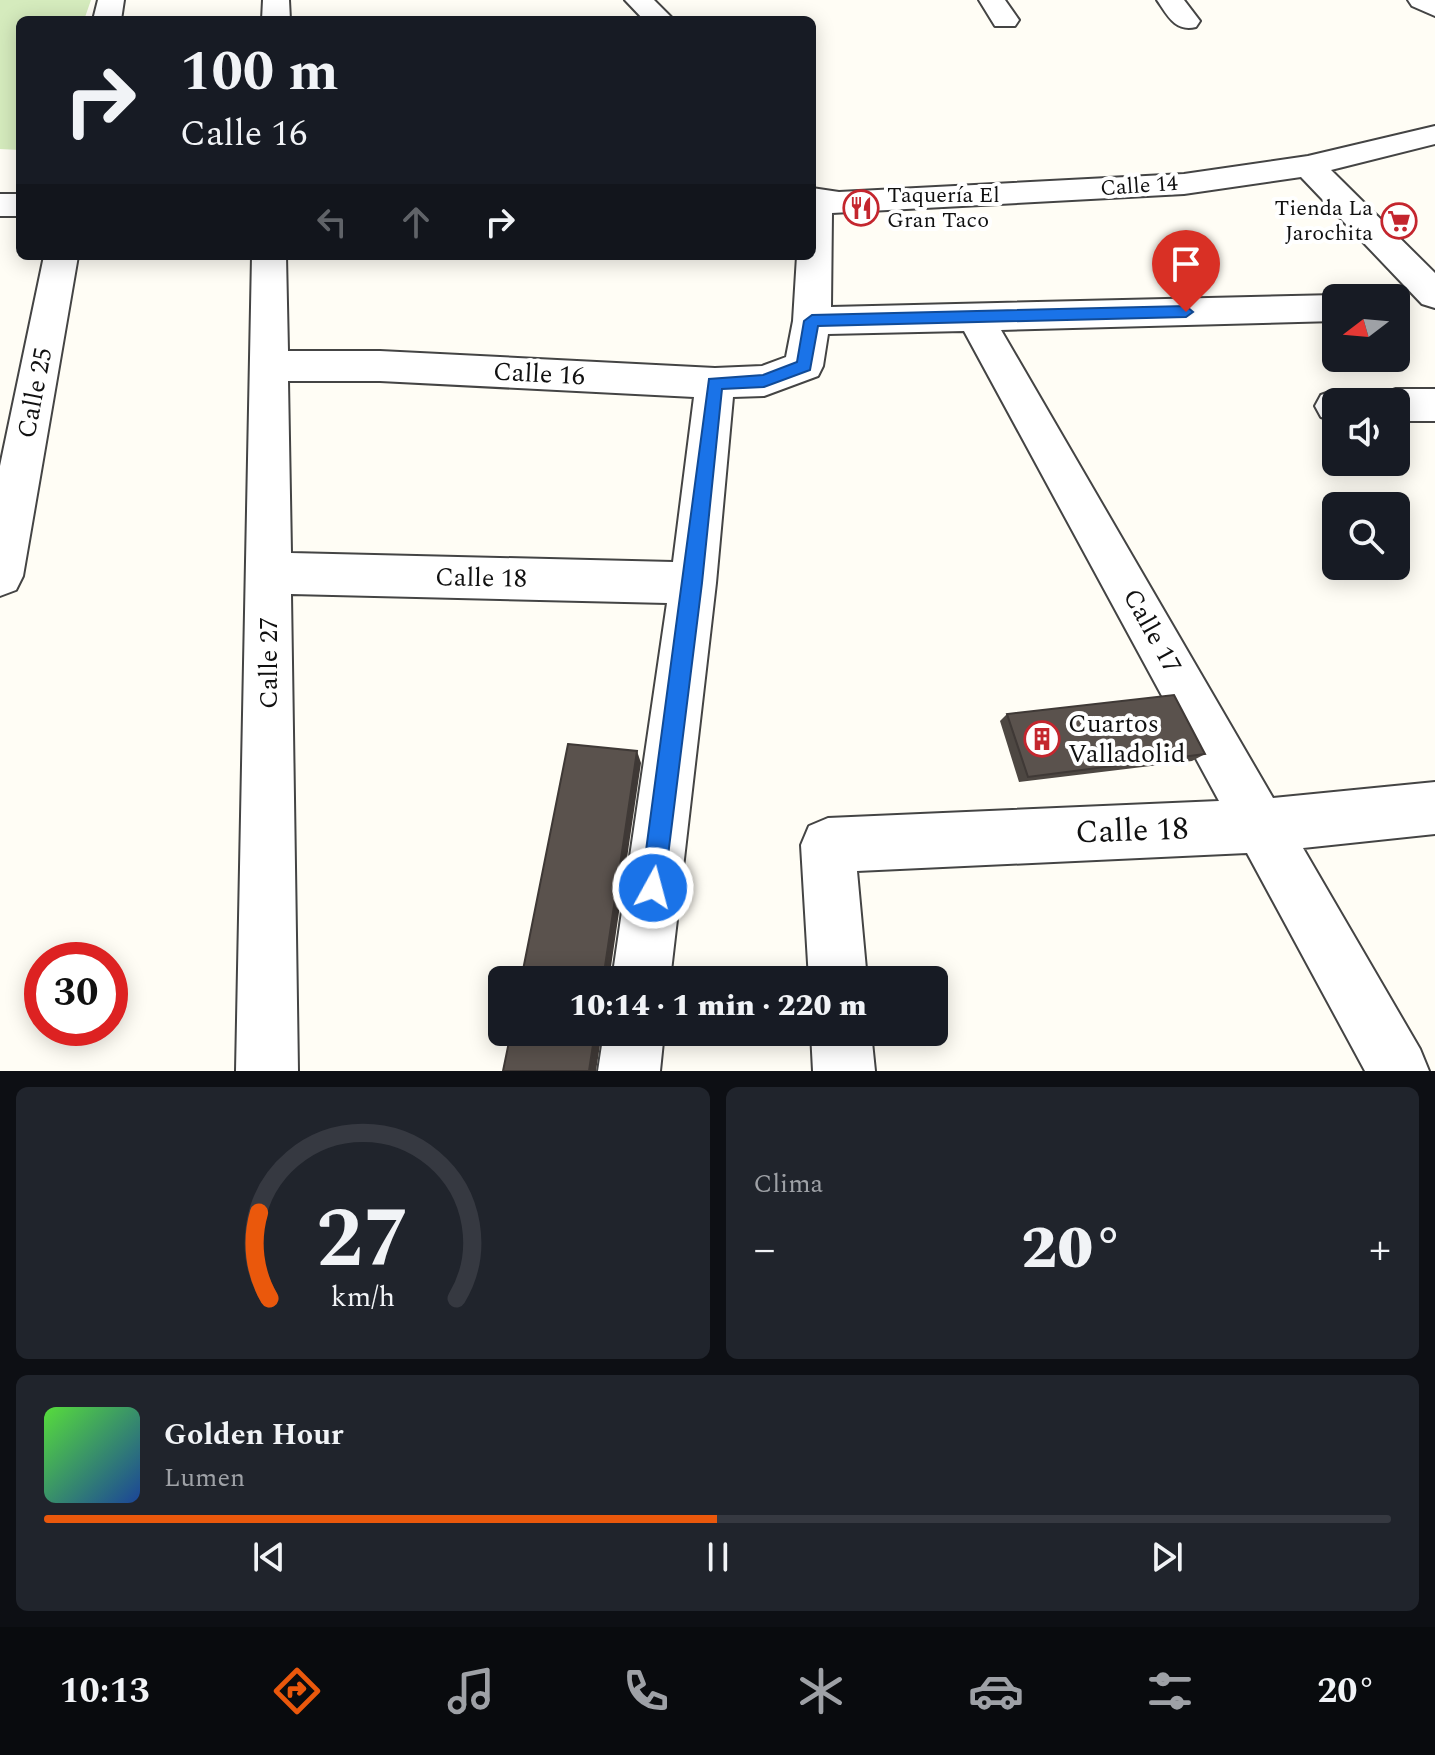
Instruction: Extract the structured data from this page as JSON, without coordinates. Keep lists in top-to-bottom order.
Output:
{
  "streets": {
    "street": [
      "Calle 14",
      "Calle 16",
      "Calle 25",
      "Calle 18",
      "Calle 17",
      "Calle 27"
    ]
  },
  "crossings": [
    ["Calle 16", "Calle 27"],
    ["Calle 18", "Calle 17"],
    ["Calle 18", "Calle 27"]
  ],
  "places": {
    "restaurant": ["Taquería El Gran Taco"],
    "supermarket": ["Tienda La Jarochita"],
    "building": ["Cuartos Valladolid"]
  },
  "north": "left",
  "page": {
    "turn": ["100 m", "Calle 16"],
    "limit": "30",
    "trip": "10:14 · 1 min · 220 m",
    "tile": "Clima",
    "heat": ["−", "20°", "+"],
    "song": ["Golden Hour", "Lumen"],
    "tabs": ["10:13", "20°"],
    "gauge": ["27", "km/h"]
  }
}
